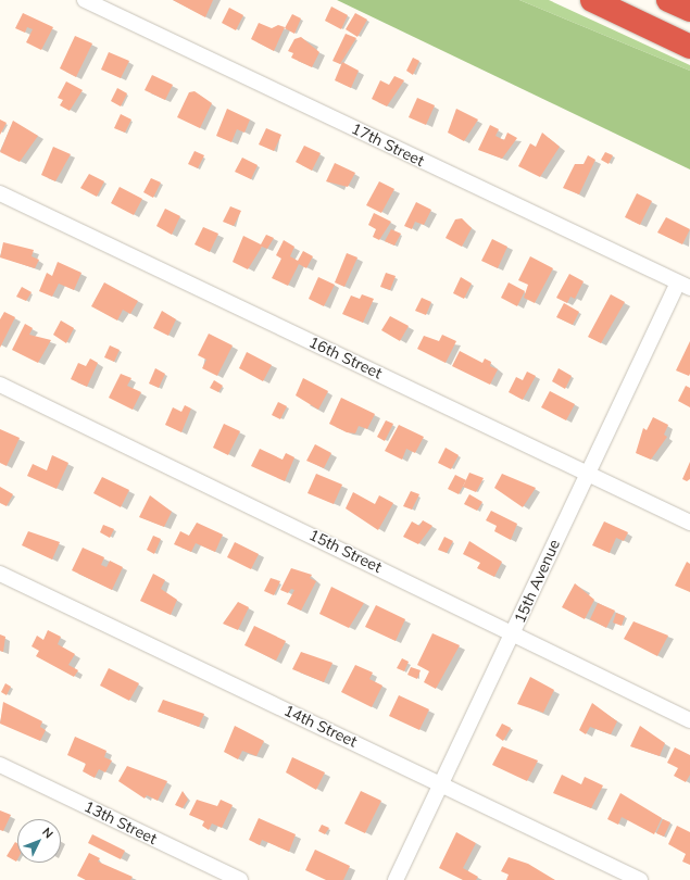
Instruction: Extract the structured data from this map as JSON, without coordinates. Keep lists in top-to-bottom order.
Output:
{
  "streets": {
    "street": [
      "17th Street",
      "16th Street",
      "15th Street",
      "15th Avenue",
      "14th Street",
      "13th Street"
    ]
  },
  "crossings": [
    ["17th Street", "15th Avenue"],
    ["16th Street", "15th Avenue"],
    ["15th Street", "15th Avenue"],
    ["15th Avenue", "14th Street"]
  ],
  "north": "top right"
}
